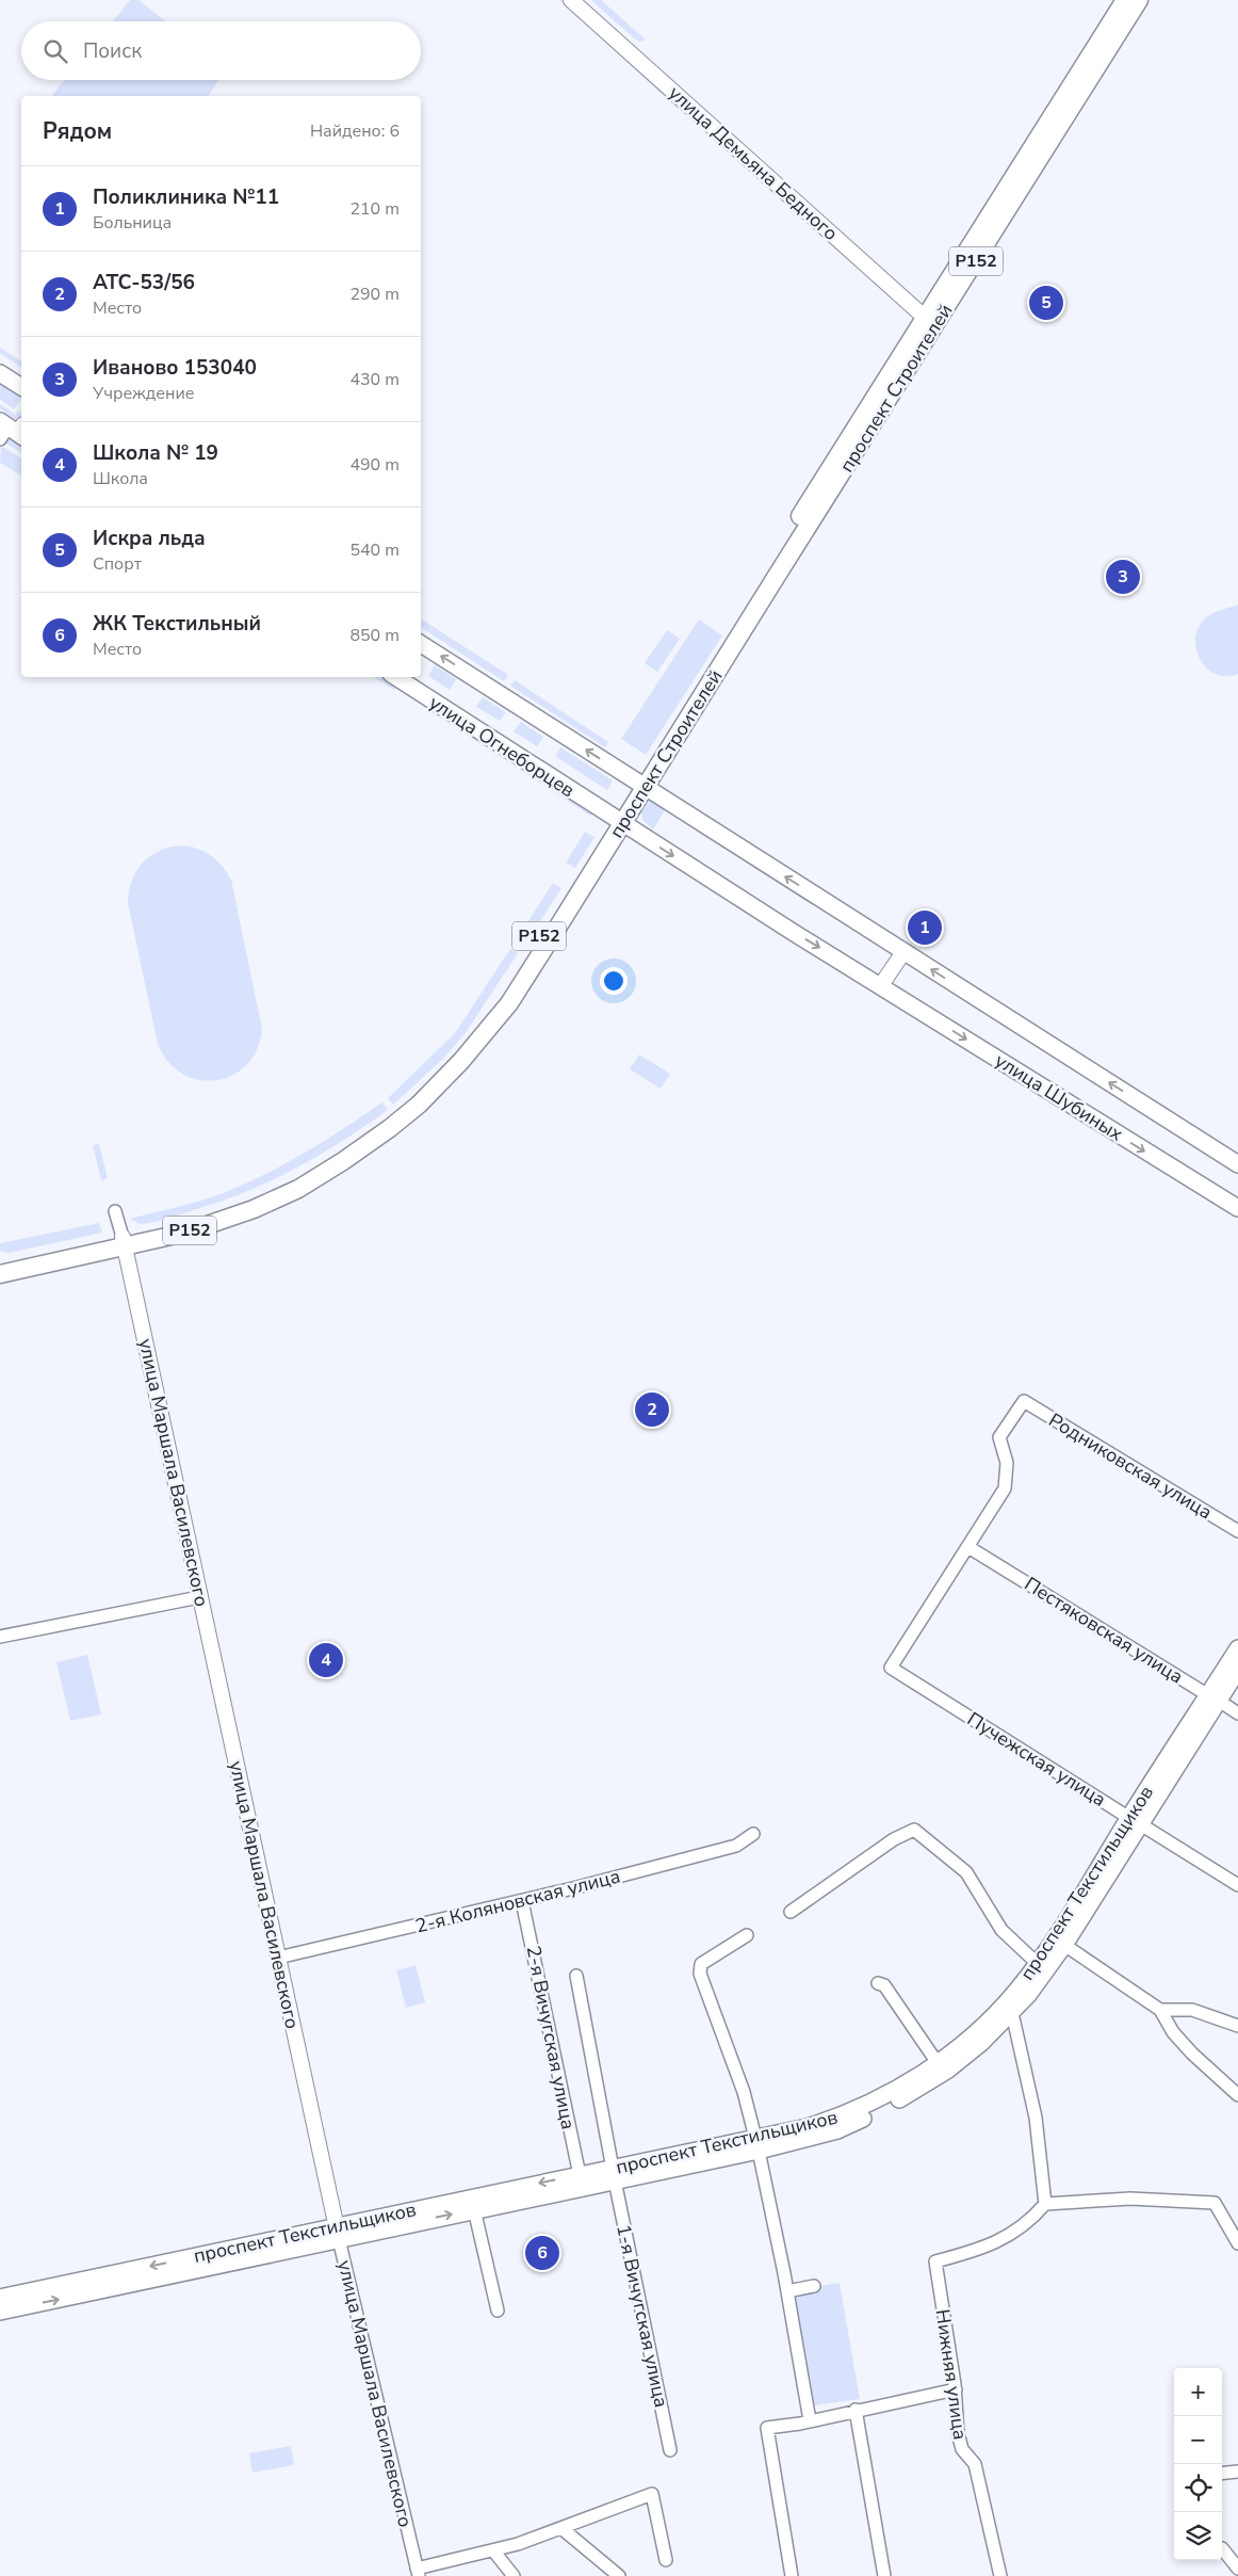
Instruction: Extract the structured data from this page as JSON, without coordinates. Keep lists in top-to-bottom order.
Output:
{
  "streets": {
    "main road": [
      "Р152",
      "проспект Строителей",
      "улица Огнеборцев",
      "улица Шубиных",
      "проспект Текстильщиков"
    ],
    "street": [
      "улица Демьяна Бедного",
      "Родниковская улица",
      "улица Маршала Василевского",
      "Пестяковская улица",
      "Пучежская улица",
      "2-я Коляновская улица",
      "2-я Вичугская улица",
      "1-я Вичугская улица",
      "Нижняя улица"
    ]
  },
  "crossings": [
    ["улица Демьяна Бедного", "проспект Строителей"],
    ["проспект Строителей", "улица Огнеборцев"],
    ["проспект Строителей", "улица Шубиных"],
    ["проспект Строителей", "улица Маршала Василевского"],
    ["улица Огнеборцев", "улица Шубиных"],
    ["Родниковская улица", "Пестяковская улица"],
    ["Родниковская улица", "Пучежская улица"],
    ["улица Маршала Василевского", "проспект Текстильщиков"],
    ["улица Маршала Василевского", "2-я Коляновская улица"],
    ["Пестяковская улица", "Пучежская улица"],
    ["Пестяковская улица", "проспект Текстильщиков"],
    ["Пучежская улица", "проспект Текстильщиков"],
    ["проспект Текстильщиков", "2-я Вичугская улица"],
    ["проспект Текстильщиков", "1-я Вичугская улица"],
    ["2-я Коляновская улица", "2-я Вичугская улица"]
  ],
  "page": {
    "search": "Поиск",
    "heading": ["Рядом", "Найдено: 6"],
    "list": [
      {
        "mark": "1",
        "name": "Поликлиника №11",
        "note": "Больница",
        "value": "210 m"
      },
      {
        "mark": "2",
        "name": "АТС-53/56",
        "note": "Место",
        "value": "290 m"
      },
      {
        "mark": "3",
        "name": "Иваново 153040",
        "note": "Учреждение",
        "value": "430 m"
      },
      {
        "mark": "4",
        "name": "Школа № 19",
        "note": "Школа",
        "value": "490 m"
      },
      {
        "mark": "5",
        "name": "Искра льда",
        "note": "Спорт",
        "value": "540 m"
      },
      {
        "mark": "6",
        "name": "ЖК Текстильный",
        "note": "Место",
        "value": "850 m"
      }
    ],
    "pins": [
      "5",
      "3",
      "1",
      "2",
      "4",
      "6"
    ],
    "map_buttons": ["+", "−"]
  }
}
